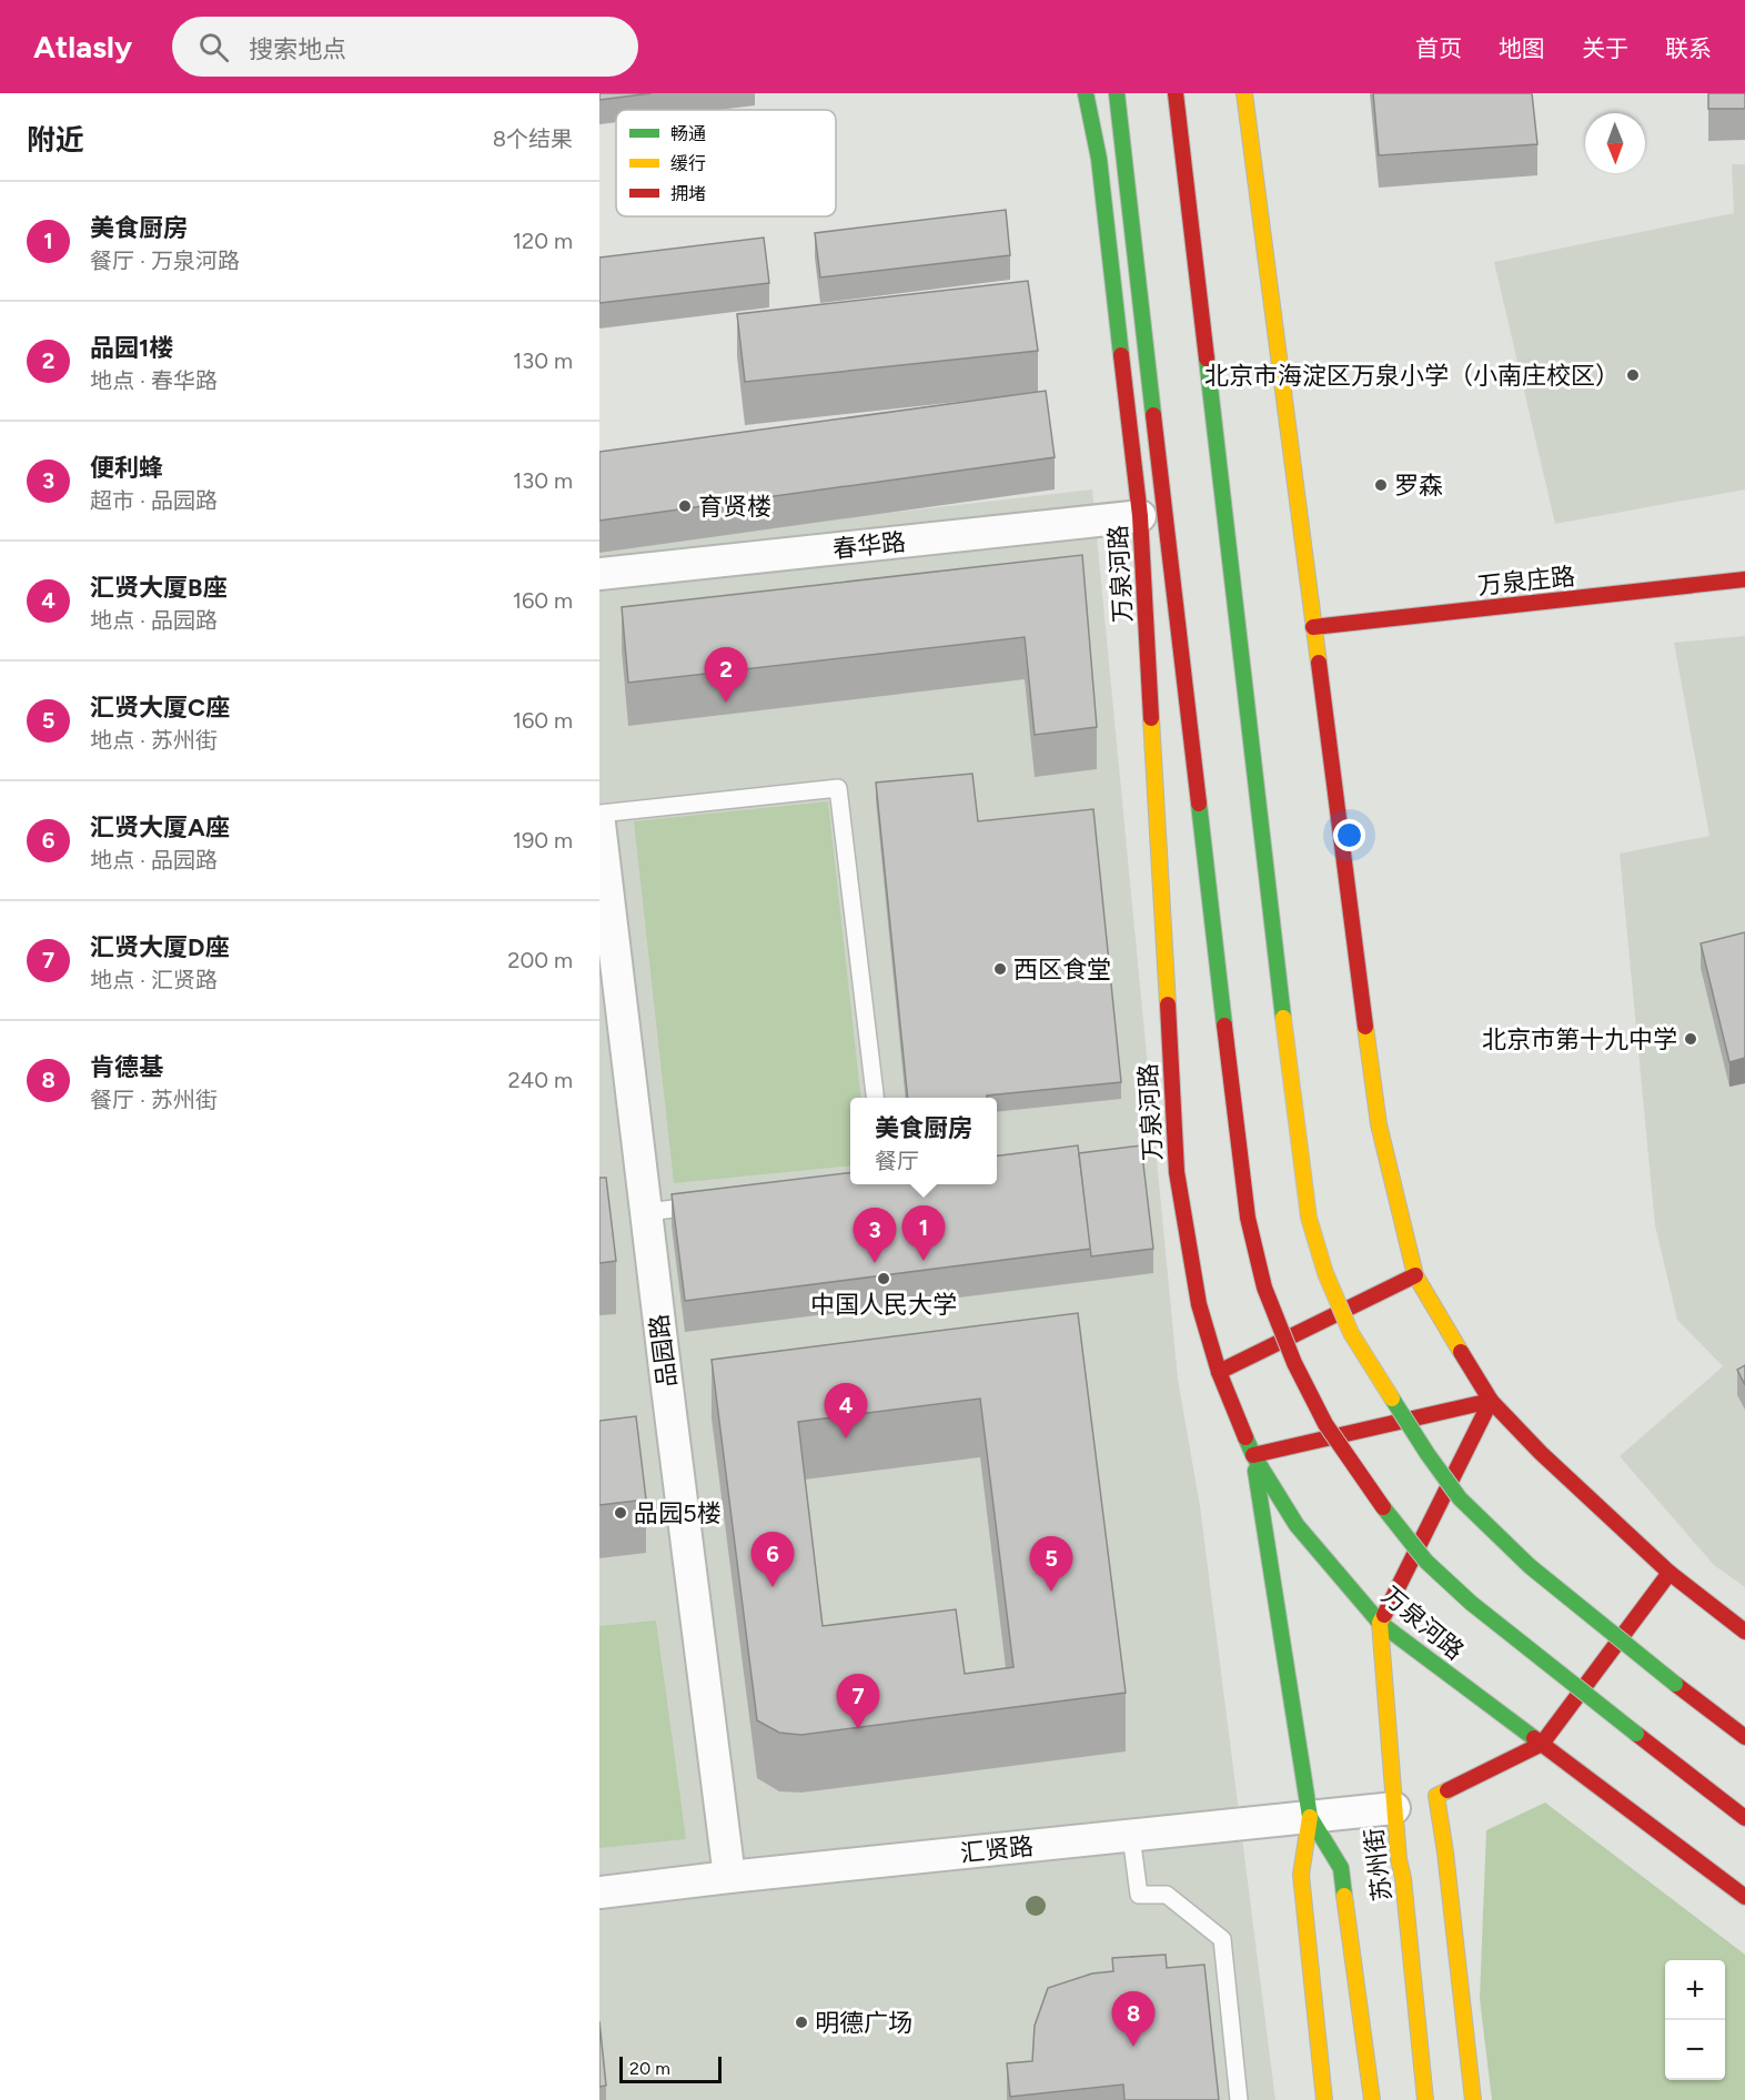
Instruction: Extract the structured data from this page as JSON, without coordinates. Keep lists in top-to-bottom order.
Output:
{
  "streets": {
    "main road": ["万泉河路", "万泉庄路", "苏州街"],
    "street": ["春华路", "品园路", "汇贤路"]
  },
  "crossings": [
    ["春华路", "万泉河路"],
    ["万泉河路", "苏州街"],
    ["品园路", "汇贤路"],
    ["汇贤路", "苏州街"]
  ],
  "places": [
    "北京市海淀区万泉小学（小南庄校区）",
    "罗森",
    "育贤楼",
    "西区食堂",
    "北京市第十九中学",
    "中国人民大学",
    "品园5楼",
    "明德广场"
  ],
  "legend": ["畅通", "缓行", "拥堵"],
  "scale_bar": "20 m",
  "north": "bottom",
  "page": {
    "header": "Atlasly",
    "search": "搜索地点",
    "nav": [
      "首页",
      "地图",
      "关于",
      "联系"
    ],
    "heading": ["附近", "8个结果"],
    "list": [
      {
        "mark": "1",
        "name": "美食厨房",
        "note": "餐厅 · 万泉河路",
        "value": "120 m"
      },
      {
        "mark": "2",
        "name": "品园1楼",
        "note": "地点 · 春华路",
        "value": "130 m"
      },
      {
        "mark": "3",
        "name": "便利蜂",
        "note": "超市 · 品园路",
        "value": "130 m"
      },
      {
        "mark": "4",
        "name": "汇贤大厦B座",
        "note": "地点 · 品园路",
        "value": "160 m"
      },
      {
        "mark": "5",
        "name": "汇贤大厦C座",
        "note": "地点 · 苏州街",
        "value": "160 m"
      },
      {
        "mark": "6",
        "name": "汇贤大厦A座",
        "note": "地点 · 品园路",
        "value": "190 m"
      },
      {
        "mark": "7",
        "name": "汇贤大厦D座",
        "note": "地点 · 汇贤路",
        "value": "200 m"
      },
      {
        "mark": "8",
        "name": "肯德基",
        "note": "餐厅 · 苏州街",
        "value": "240 m"
      }
    ],
    "pins": [
      "2",
      "1",
      "3",
      "4",
      "6",
      "5",
      "7",
      "8"
    ],
    "popup": ["美食厨房", "餐厅"],
    "map_buttons": ["+", "−"],
    "scale": "20 m"
  }
}
